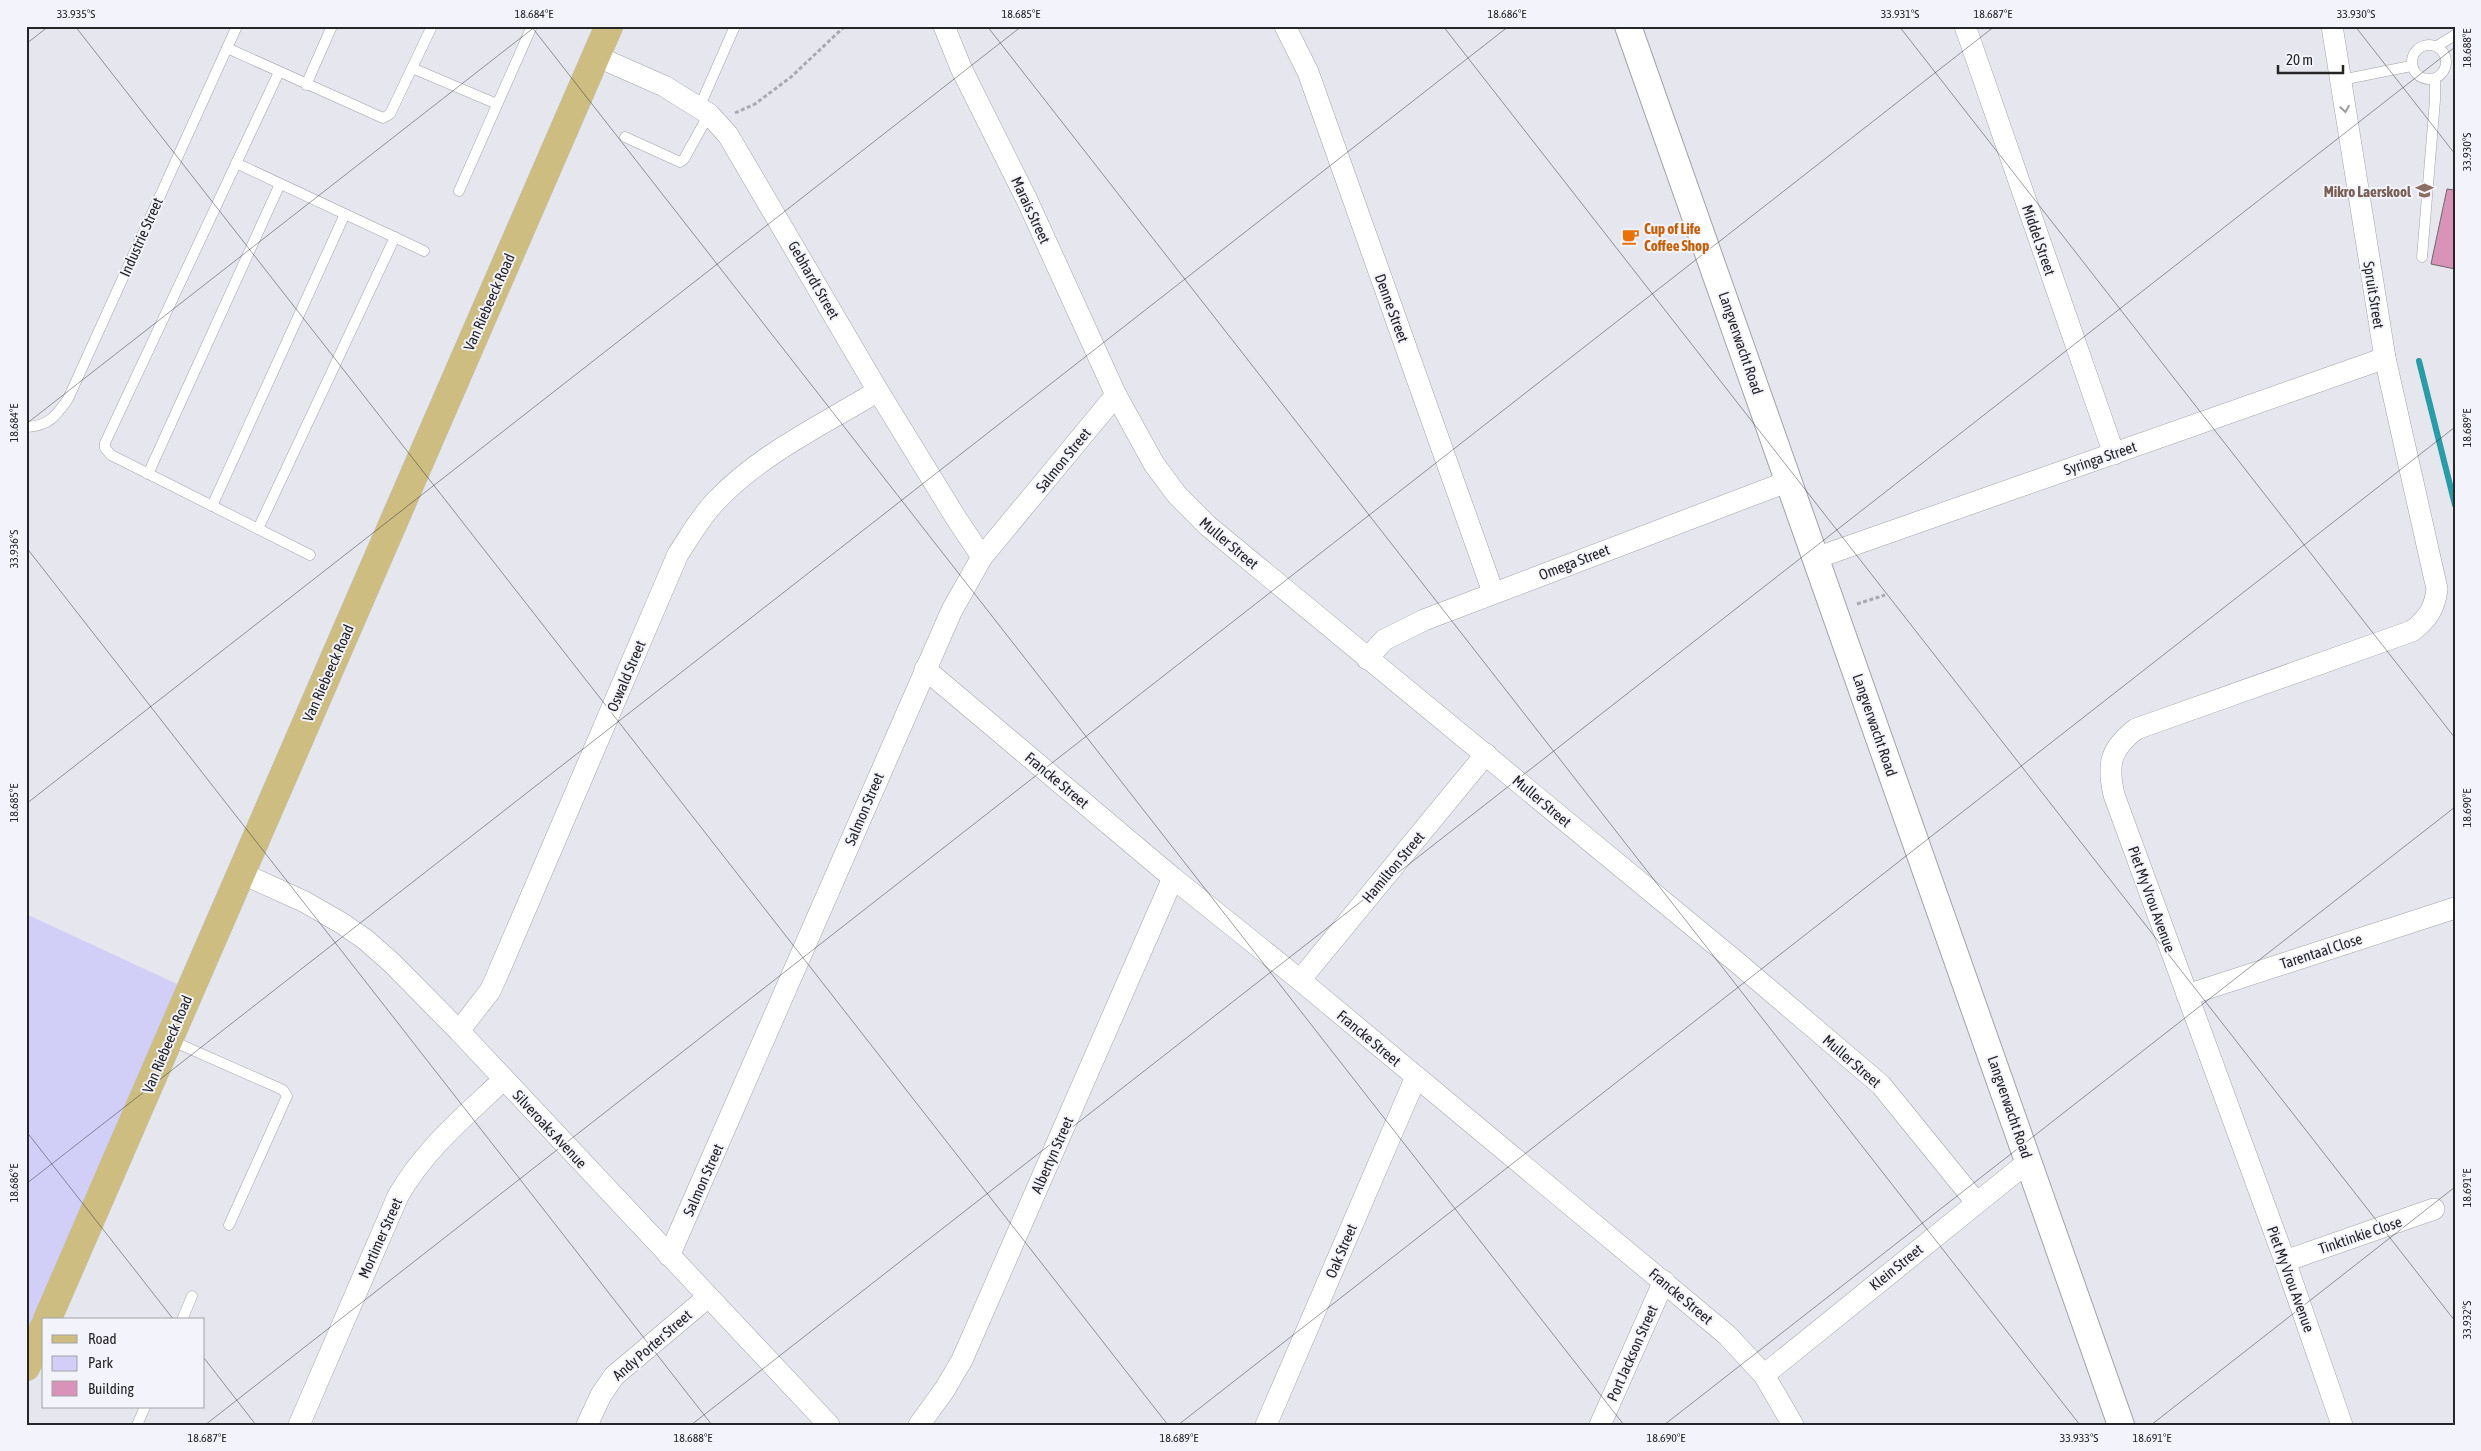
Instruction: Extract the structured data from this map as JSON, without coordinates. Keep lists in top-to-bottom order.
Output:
{
  "streets": {
    "main road": ["Van Riebeeck Road"],
    "street": [
      "Marais Street",
      "Middel Street",
      "Gebhardt Street",
      "Spruit Street",
      "Denne Street",
      "Langverwacht Road",
      "Syringa Street",
      "Salmon Street",
      "Muller Street",
      "Omega Street",
      "Oswald Street",
      "Francke Street",
      "Hamilton Street",
      "Piet My Vrou Avenue",
      "Tarentaal Close",
      "Silveroaks Avenue",
      "Albertyn Street",
      "Tinktinkie Close",
      "Mortimer Street",
      "Oak Street",
      "Klein Street",
      "Andy Porter Street",
      "Port Jackson Street"
    ],
    "lane": ["Industrie Street"]
  },
  "crossings": [
    ["Marais Street", "Salmon Street"],
    ["Marais Street", "Muller Street"],
    ["Middel Street", "Syringa Street"],
    ["Gebhardt Street", "Van Riebeeck Road"],
    ["Gebhardt Street", "Salmon Street"],
    ["Gebhardt Street", "Oswald Street"],
    ["Spruit Street", "Syringa Street"],
    ["Spruit Street", "Piet My Vrou Avenue"],
    ["Van Riebeeck Road", "Silveroaks Avenue"],
    ["Denne Street", "Omega Street"],
    ["Langverwacht Road", "Syringa Street"],
    ["Langverwacht Road", "Omega Street"],
    ["Langverwacht Road", "Klein Street"],
    ["Salmon Street", "Muller Street"],
    ["Salmon Street", "Francke Street"],
    ["Salmon Street", "Silveroaks Avenue"],
    ["Muller Street", "Omega Street"],
    ["Muller Street", "Hamilton Street"],
    ["Muller Street", "Klein Street"],
    ["Oswald Street", "Silveroaks Avenue"],
    ["Francke Street", "Hamilton Street"],
    ["Francke Street", "Albertyn Street"],
    ["Francke Street", "Oak Street"],
    ["Francke Street", "Klein Street"],
    ["Francke Street", "Port Jackson Street"],
    ["Piet My Vrou Avenue", "Tarentaal Close"],
    ["Piet My Vrou Avenue", "Tinktinkie Close"],
    ["Silveroaks Avenue", "Mortimer Street"],
    ["Silveroaks Avenue", "Andy Porter Street"]
  ],
  "one_way": ["Spruit Street"],
  "places": {
    "school or university": ["Mikro Laerskool"],
    "cafe": ["Cup of Life Coffee Shop"]
  },
  "legend": ["Road", "Park", "Building"],
  "scale_bar": "20 m",
  "coordinates": [
    "33.935°S",
    "18.684°E",
    "18.685°E",
    "18.686°E",
    "33.931°S",
    "18.687°E",
    "33.930°S",
    "18.688°E",
    "18.689°E",
    "33.936°S",
    "18.690°E",
    "18.691°E",
    "33.932°S",
    "33.933°S"
  ]
}
